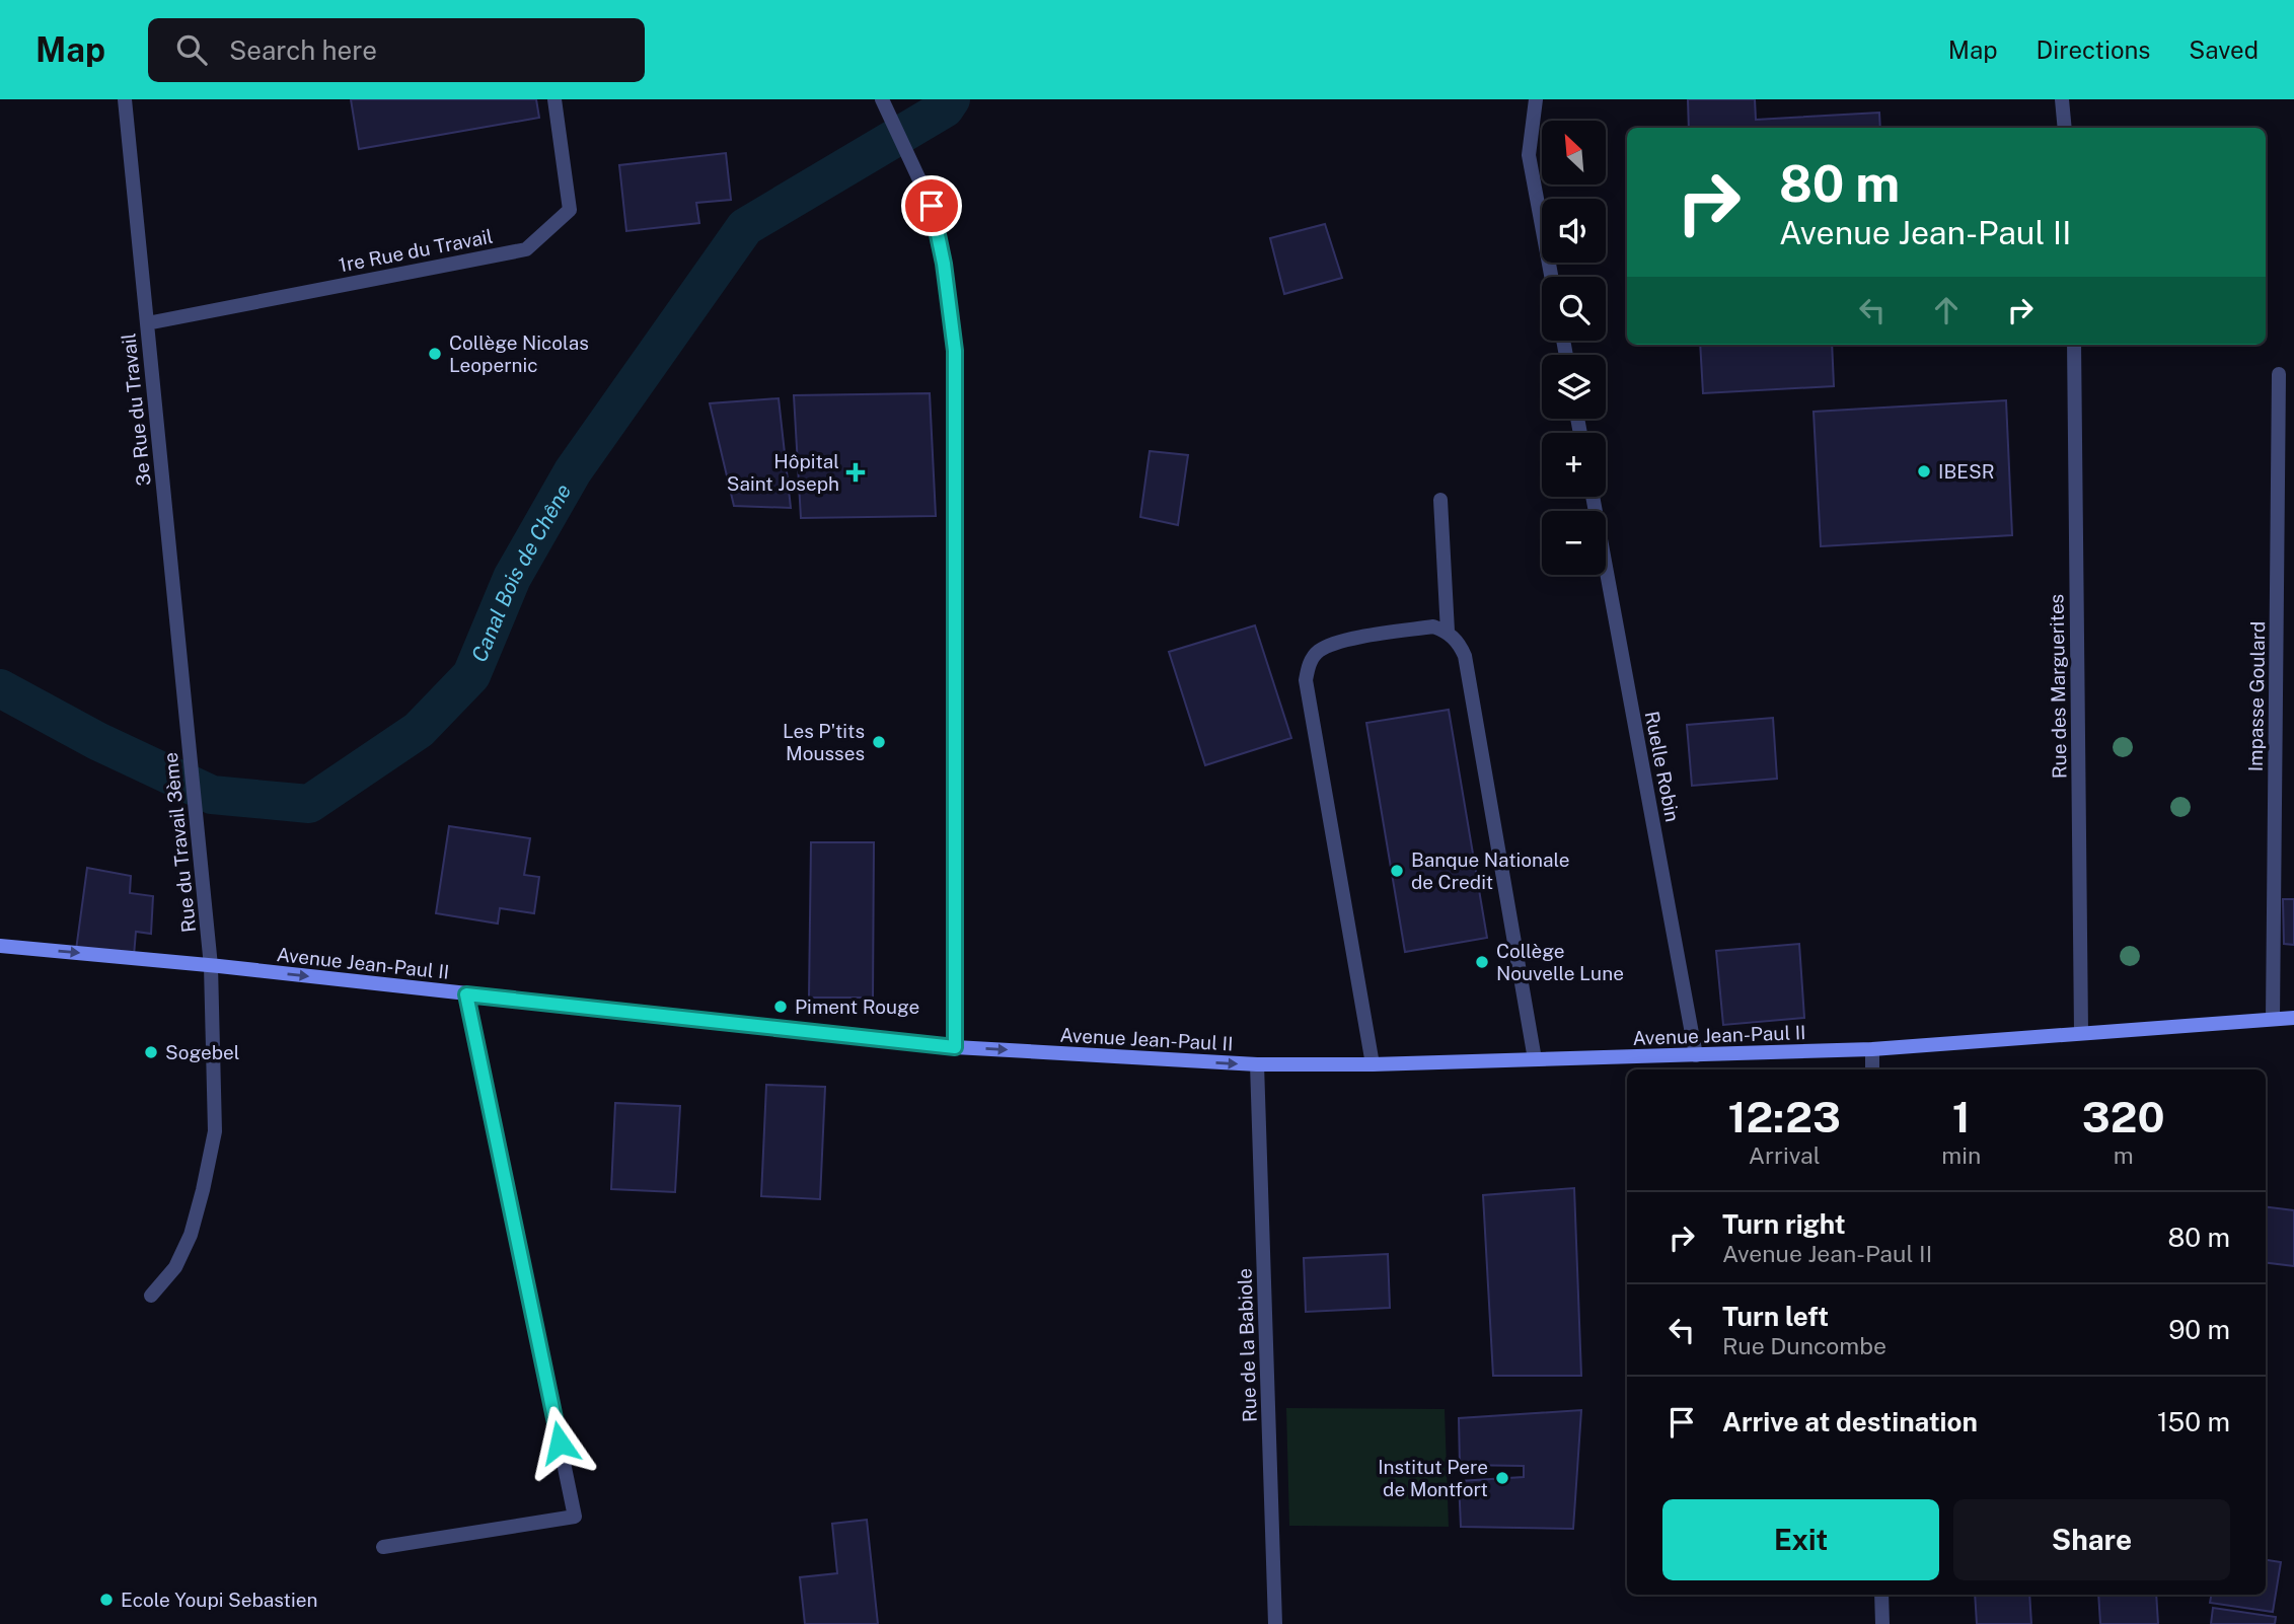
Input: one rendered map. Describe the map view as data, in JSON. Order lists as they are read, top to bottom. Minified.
{"streets":{"street":["1re Rue du Travail","3e Rue du Travail","Rue des Marguerites","Impasse Goulard","Ruelle Robin","Rue du Travail 3ème","Avenue Jean-Paul II","Rue de la Babiole"]},"crossings":[["1re Rue du Travail","3e Rue du Travail"],["3e Rue du Travail","Rue du Travail 3ème"],["Rue des Marguerites","Avenue Jean-Paul II"],["Impasse Goulard","Avenue Jean-Paul II"],["Ruelle Robin","Avenue Jean-Paul II"],["Rue du Travail 3ème","Avenue Jean-Paul II"],["Avenue Jean-Paul II","Rue de la Babiole"]],"water":["Canal Bois de Chêne"],"places":{"other":["Collège Nicolas Leopernic","IBESR","Les P'tits Mousses","Banque Nationale de Credit","Collège Nouvelle Lune","Piment Rouge","Sogebel","Institut Pere de Montfort","Ecole Youpi Sebastien"],"health":["Hôpital Saint Joseph"]},"north":"top left","page":{"header":"Map","search":"Search here","nav":["Map","Directions","Saved"],"map_buttons":["+","−"],"turn":["80 m","Avenue Jean-Paul II"],"eta":["12:23","Arrival","1","min","320","m"],"list":[{"name":"Turn right","note":"Avenue Jean-Paul II","value":"80 m"},{"name":"Turn left","note":"Rue Duncombe","value":"90 m"},{"name":"Arrive at destination","value":"150 m"}],"buttons":["Exit","Share"]}}
